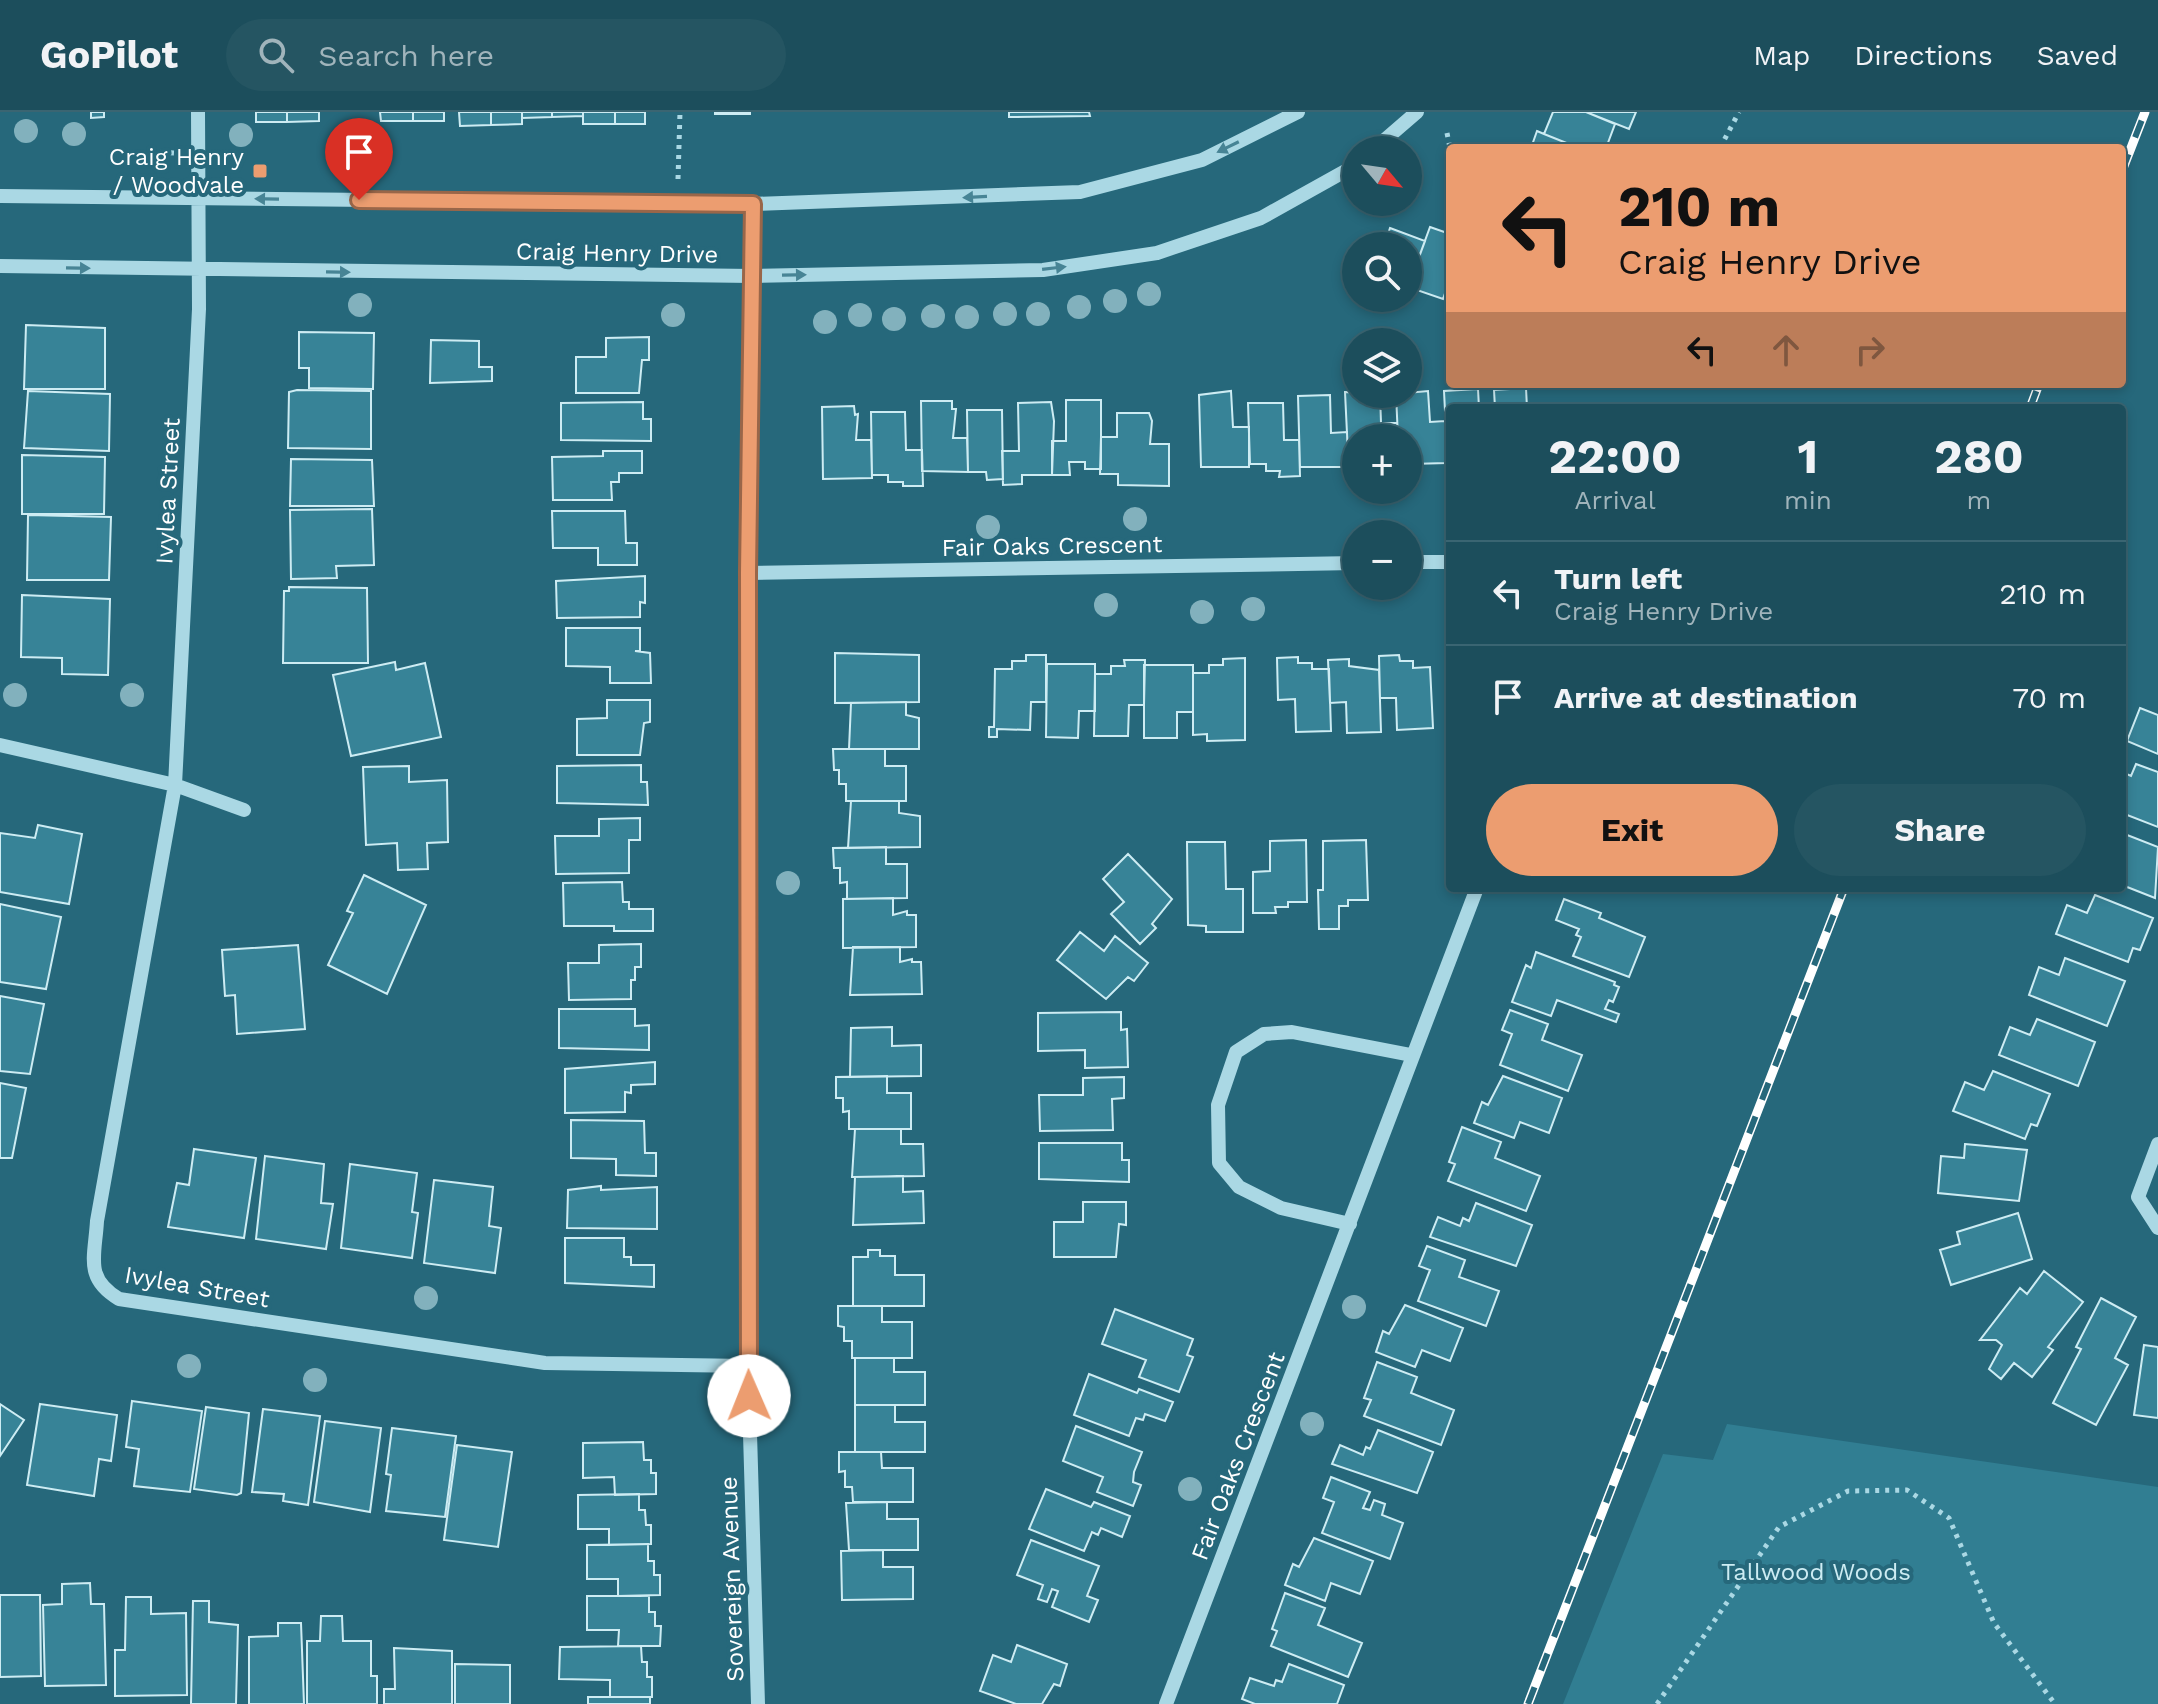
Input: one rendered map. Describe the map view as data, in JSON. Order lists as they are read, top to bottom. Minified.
{"streets":{"street":["Craig Henry Drive","Ivylea Street","Fair Oaks Crescent","Sovereign Avenue"]},"crossings":[["Craig Henry Drive","Ivylea Street"],["Craig Henry Drive","Sovereign Avenue"],["Ivylea Street","Sovereign Avenue"],["Fair Oaks Crescent","Sovereign Avenue"]],"parks":["Tallwood Woods"],"places":{"transit":["Craig Henry / Woodvale"]},"north":"bottom right","page":{"header":"GoPilot","search":"Search here","nav":["Map","Directions","Saved"],"map_buttons":["+","−"],"turn":["210 m","Craig Henry Drive"],"eta":["22:00","Arrival","1","min","280","m"],"list":[{"name":"Turn left","note":"Craig Henry Drive","value":"210 m"},{"name":"Arrive at destination","value":"70 m"}],"buttons":["Exit","Share"]}}
